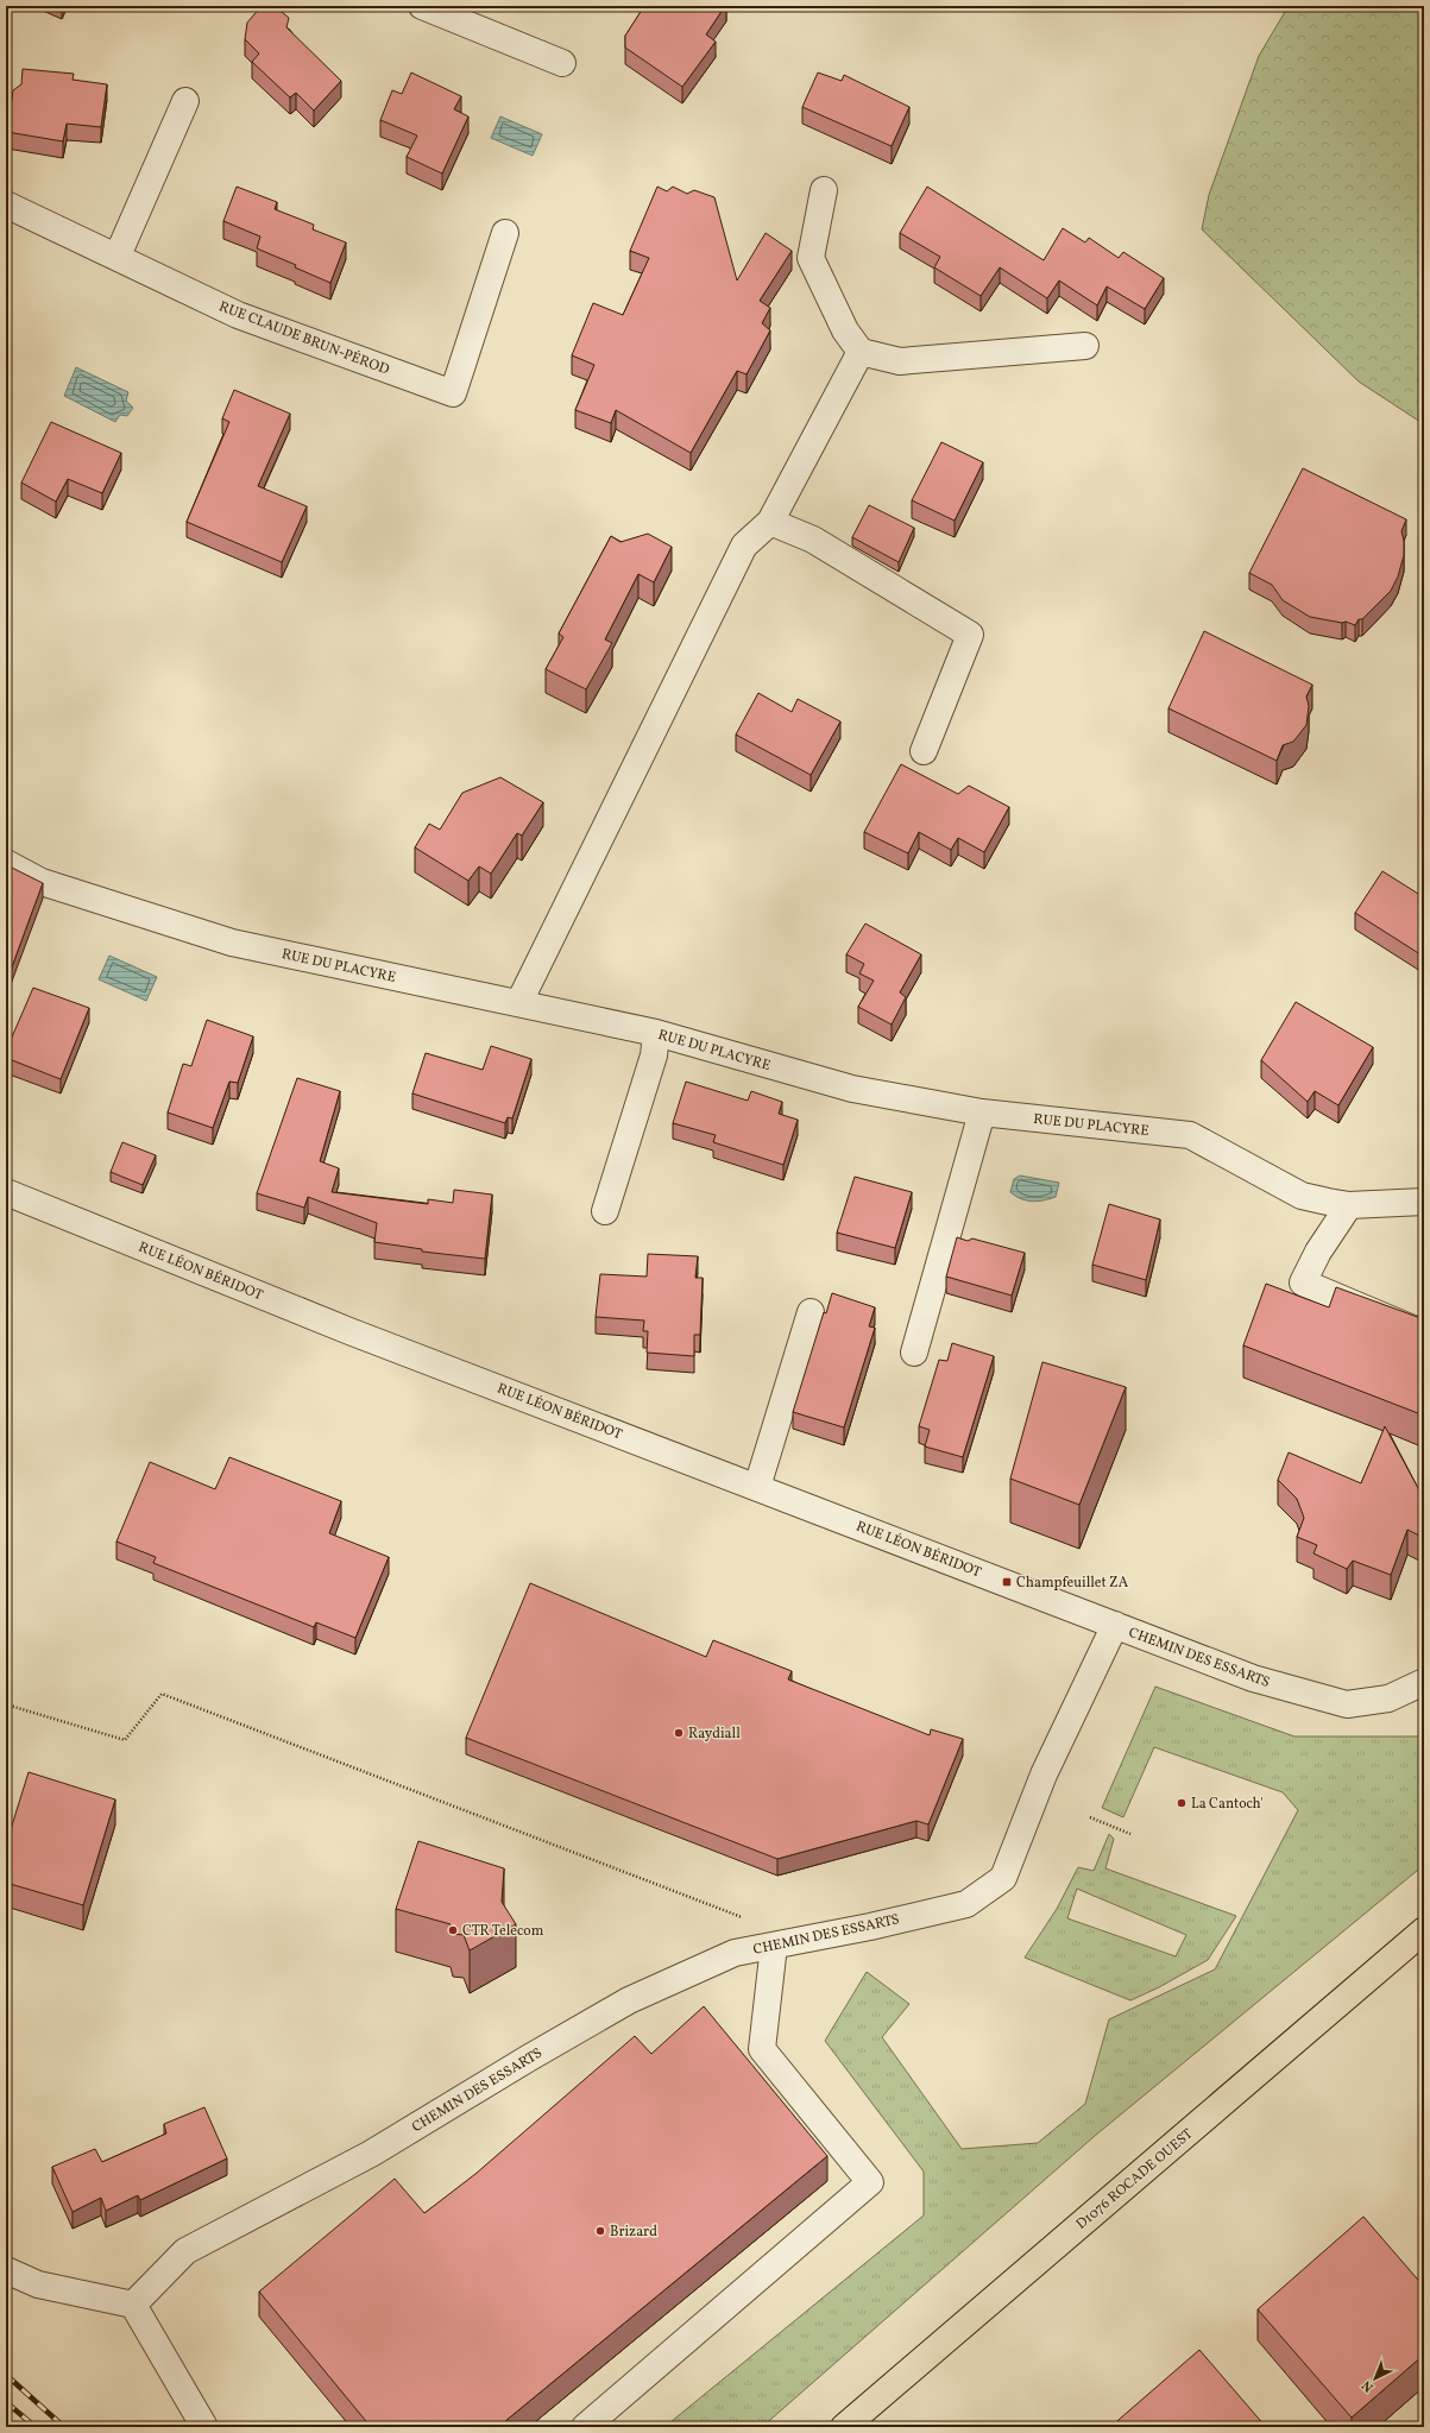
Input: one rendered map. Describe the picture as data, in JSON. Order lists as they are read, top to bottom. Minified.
{"streets":{"main road":["D1076 ROCADE OUEST"],"street":["RUE CLAUDE BRUN-PÉROD","RUE DU PLACYRE","RUE LÉON BÉRIDOT","CHEMIN DES ESSARTS"]},"crossings":[["RUE LÉON BÉRIDOT","CHEMIN DES ESSARTS"]],"places":{"transit":["Champfeuillet ZA"],"other":["Raydiall","La Cantoch'","CTR Telecom","Brizard"]},"north":"bottom left"}
